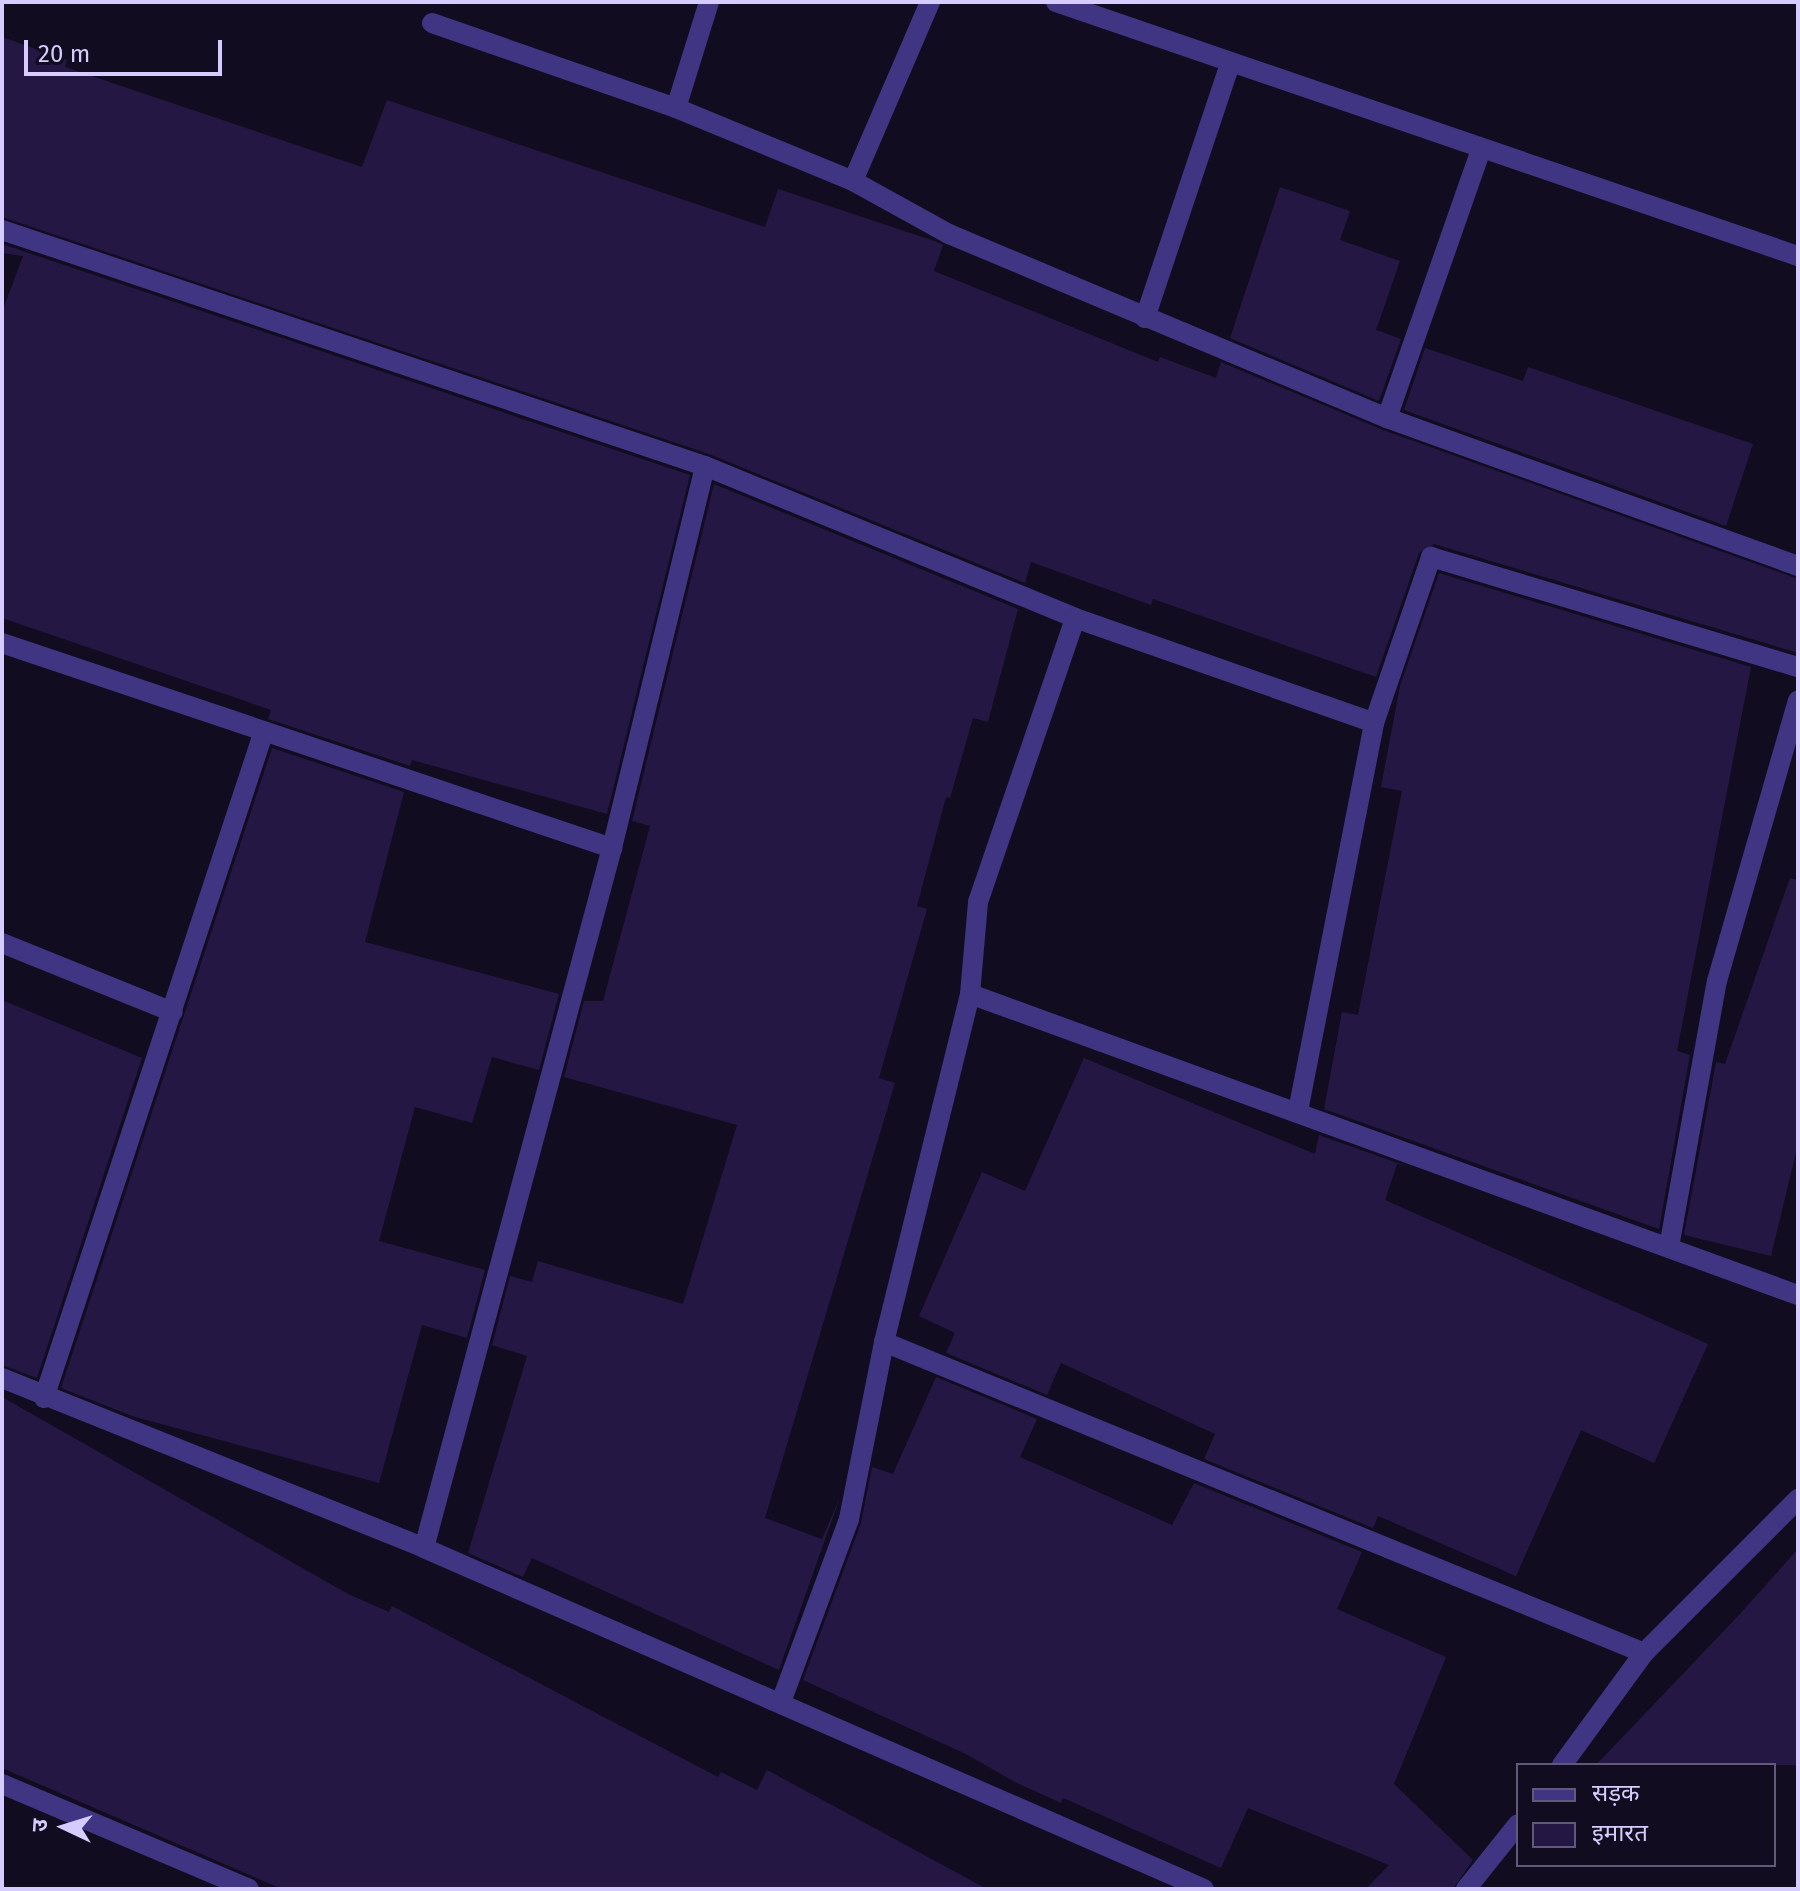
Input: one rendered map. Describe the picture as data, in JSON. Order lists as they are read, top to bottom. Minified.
{"legend":["सड़क","इमारत"],"scale_bar":"20 m","north":"left"}
